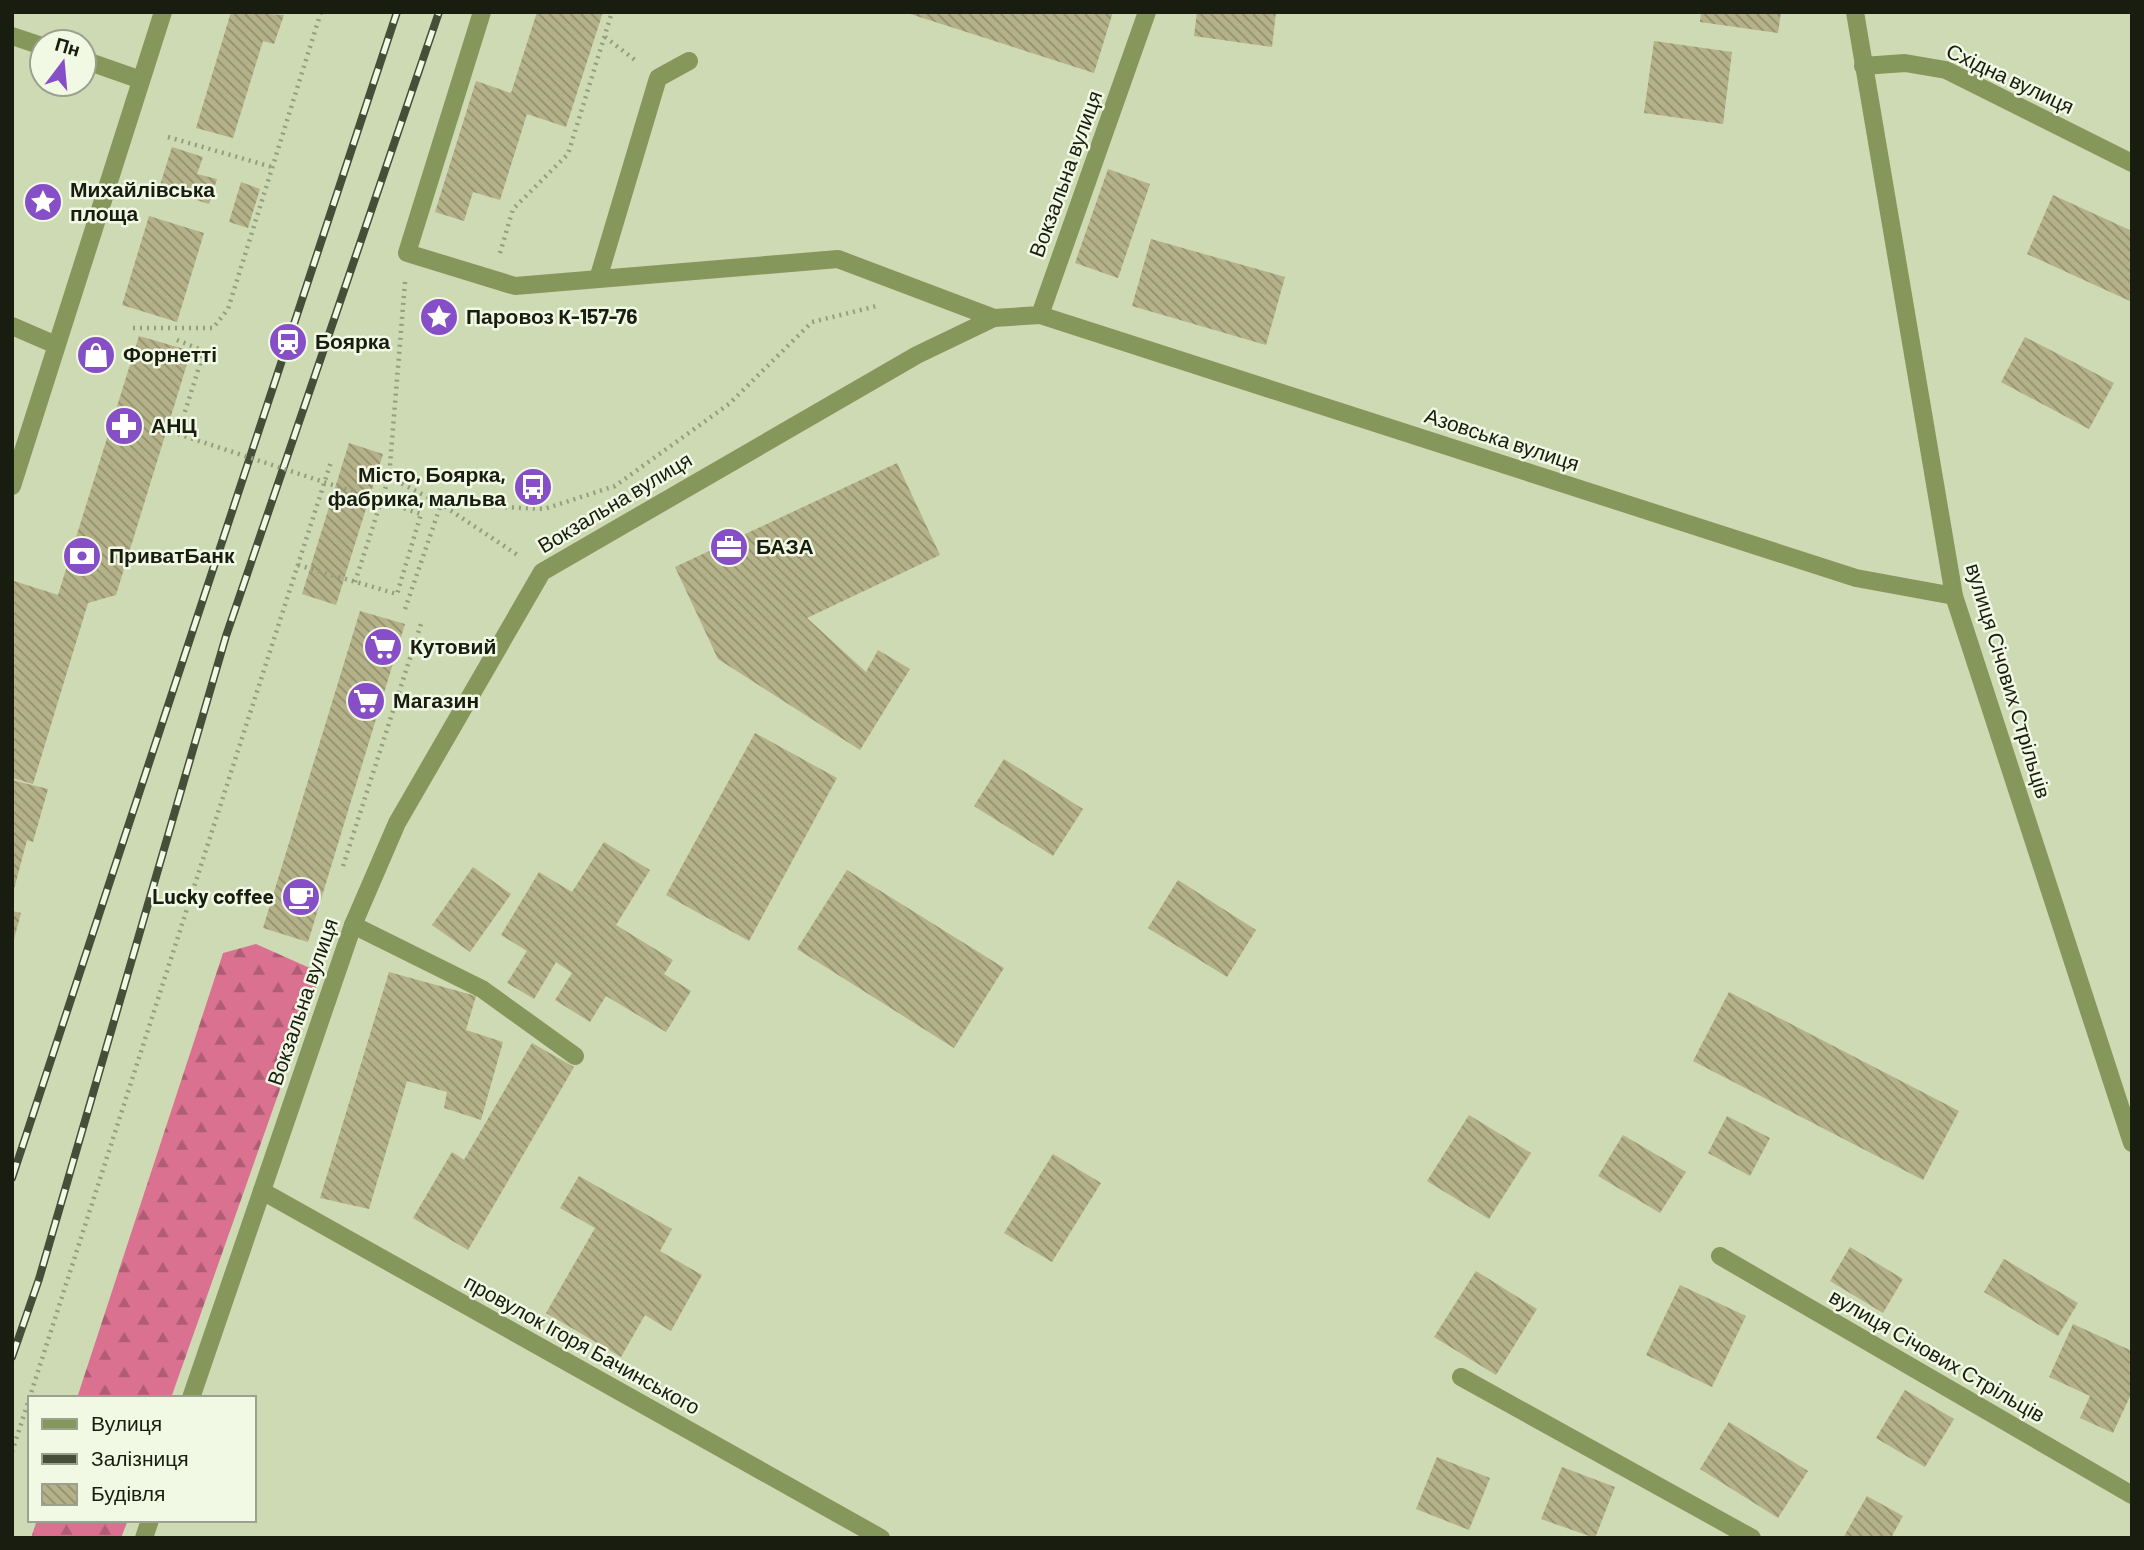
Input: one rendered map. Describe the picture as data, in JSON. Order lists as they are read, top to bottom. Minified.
{"streets":{"street":["Східна вулиця","Вокзальна вулиця","Азовська вулиця","вулиця Січових Стрільців","провулок Ігоря Бачинського"]},"crossings":[["Східна вулиця","вулиця Січових Стрільців"],["Вокзальна вулиця","Азовська вулиця"],["Вокзальна вулиця","провулок Ігоря Бачинського"],["Азовська вулиця","вулиця Січових Стрільців"]],"places":{"place":["Михайлівська площа","Паровоз К-157-76"],"station":["Боярка"],"shop":["Форнетті"],"pharmacy":["АНЦ"],"bus stop":["Місто, Боярка, фабрика, мальва"],"office":["БАЗА"],"bank":["ПриватБанк"],"supermarket":["Кутовий","Магазин"],"cafe":["Lucky coffee"]},"legend":["Вулиця","Залізниця","Будівля"],"north":"top"}
